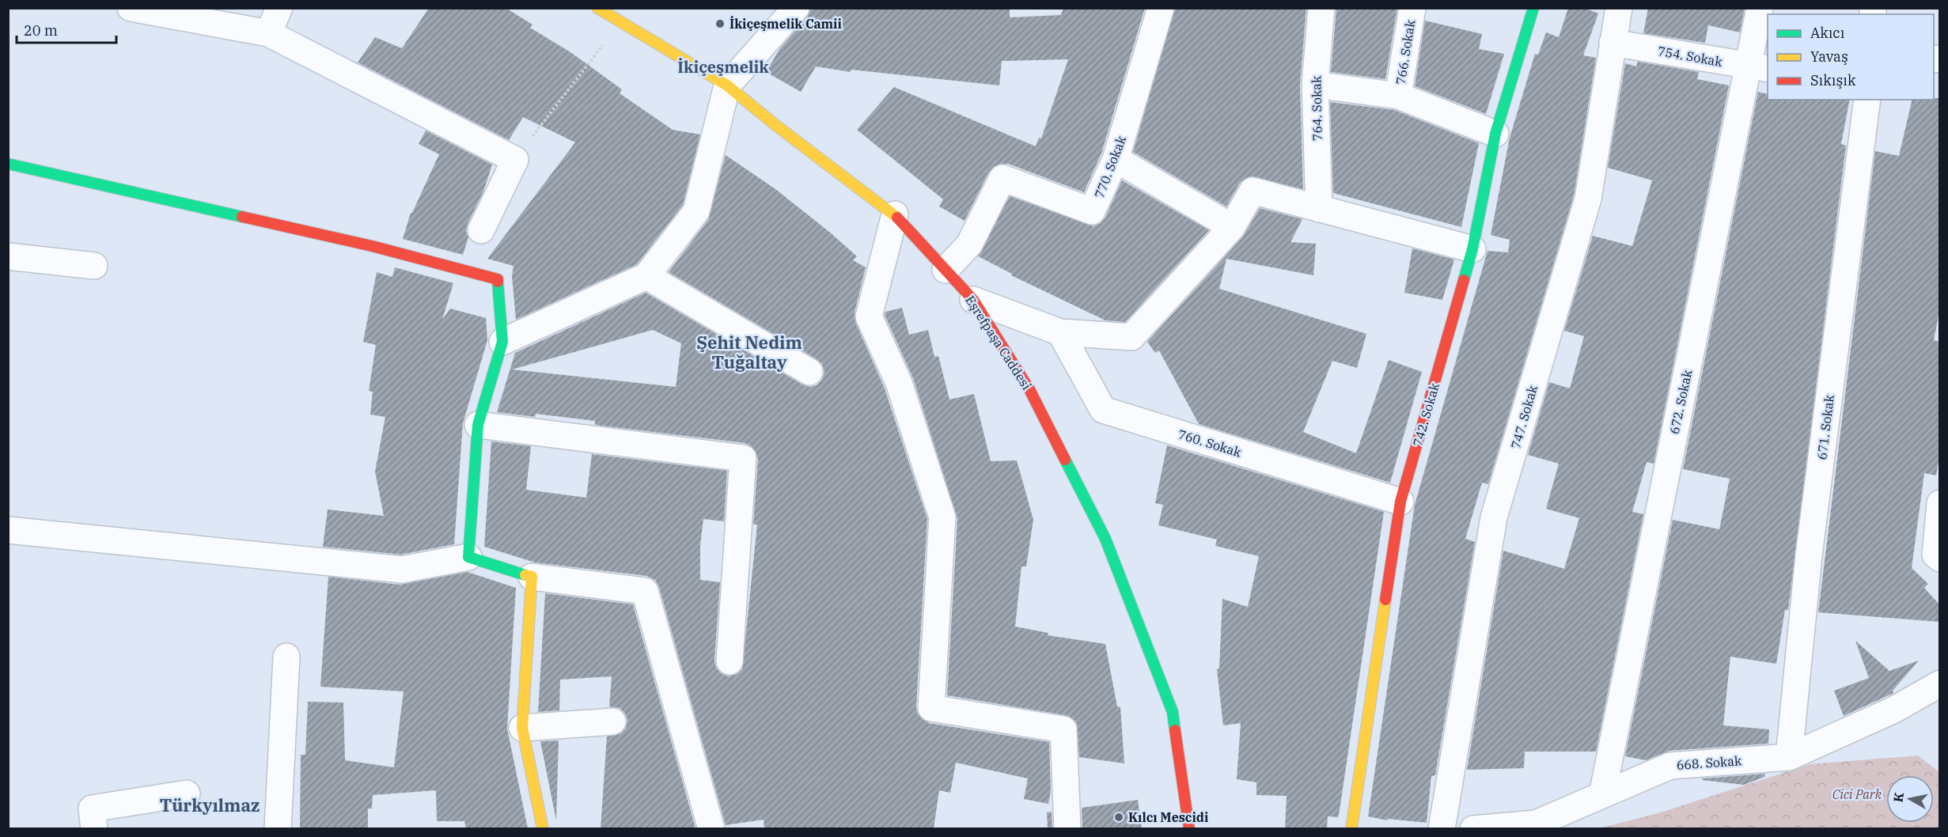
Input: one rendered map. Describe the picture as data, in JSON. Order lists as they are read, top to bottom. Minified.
{"streets":{"street":["766. Sokak","754. Sokak","764. Sokak","770. Sokak","Eşrefpaşa Caddesi","672. Sokak","742. Sokak","747. Sokak","671. Sokak","760. Sokak","668. Sokak"]},"crossings":[["754. Sokak","672. Sokak"],["754. Sokak","747. Sokak"],["770. Sokak","Eşrefpaşa Caddesi"],["672. Sokak","668. Sokak"],["742. Sokak","760. Sokak"],["671. Sokak","668. Sokak"]],"districts":["İkiçeşmelik","Şehit Nedim Tuğaltay","Türkyılmaz"],"parks":["Cici Park"],"places":["İkiçeşmelik Camii","Kılcı Mescidi"],"legend":["Akıcı","Yavaş","Sıkışık"],"scale_bar":"20 m","north":"left"}
